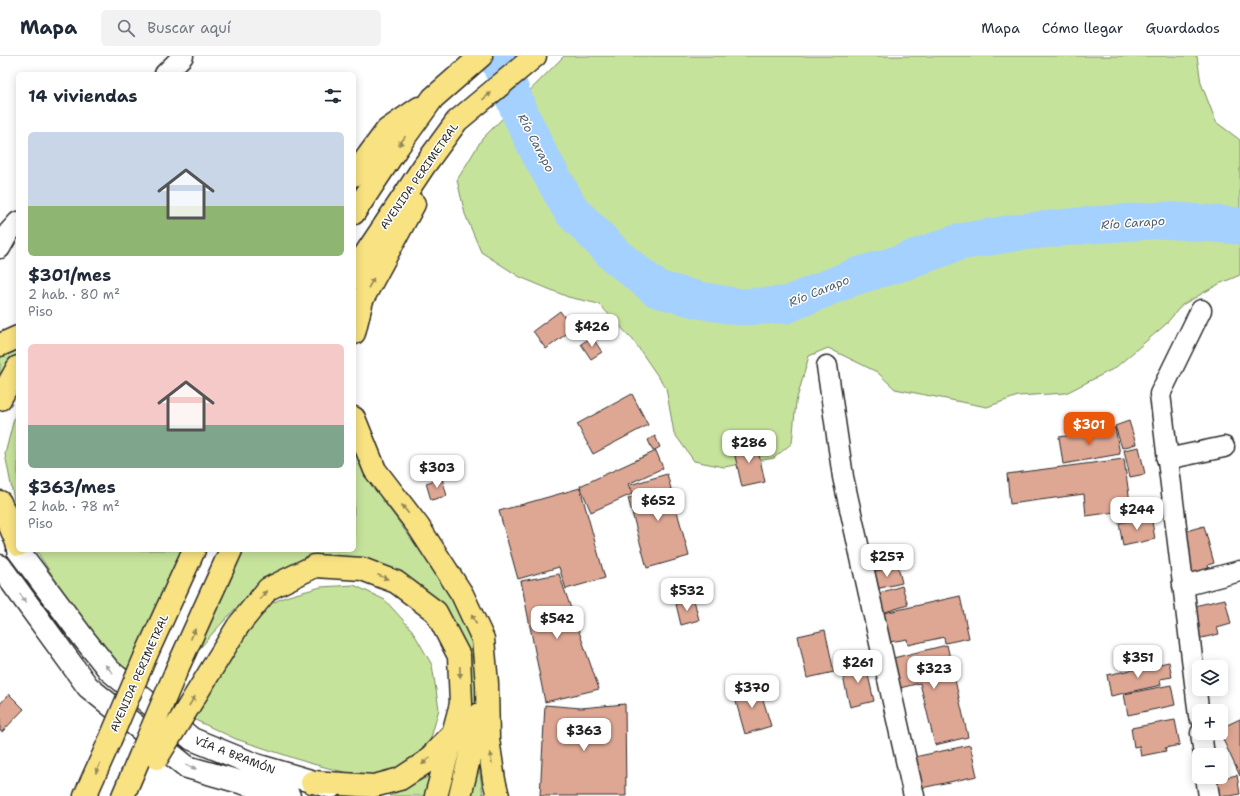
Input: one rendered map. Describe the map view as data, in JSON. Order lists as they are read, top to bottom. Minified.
{"streets":{"main road":["AVENIDA PERIMETRAL","VÍA A BRAMÓN"]},"water":["Río Carapo"],"page":{"header":"Mapa","search":"Buscar aquí","nav":["Mapa","Cómo llegar","Guardados"],"heading":"14 viviendas","list":[{"name":"$301/mes","note":"2 hab. · 80 m² · Piso"},{"name":"$363/mes","note":"2 hab. · 78 m² · Piso"}],"price":["$426","$301","$286","$303","$652","$244","$257","$532","$542","$351","$261","$323","$370","$363"],"map_buttons":["+","−"]}}
